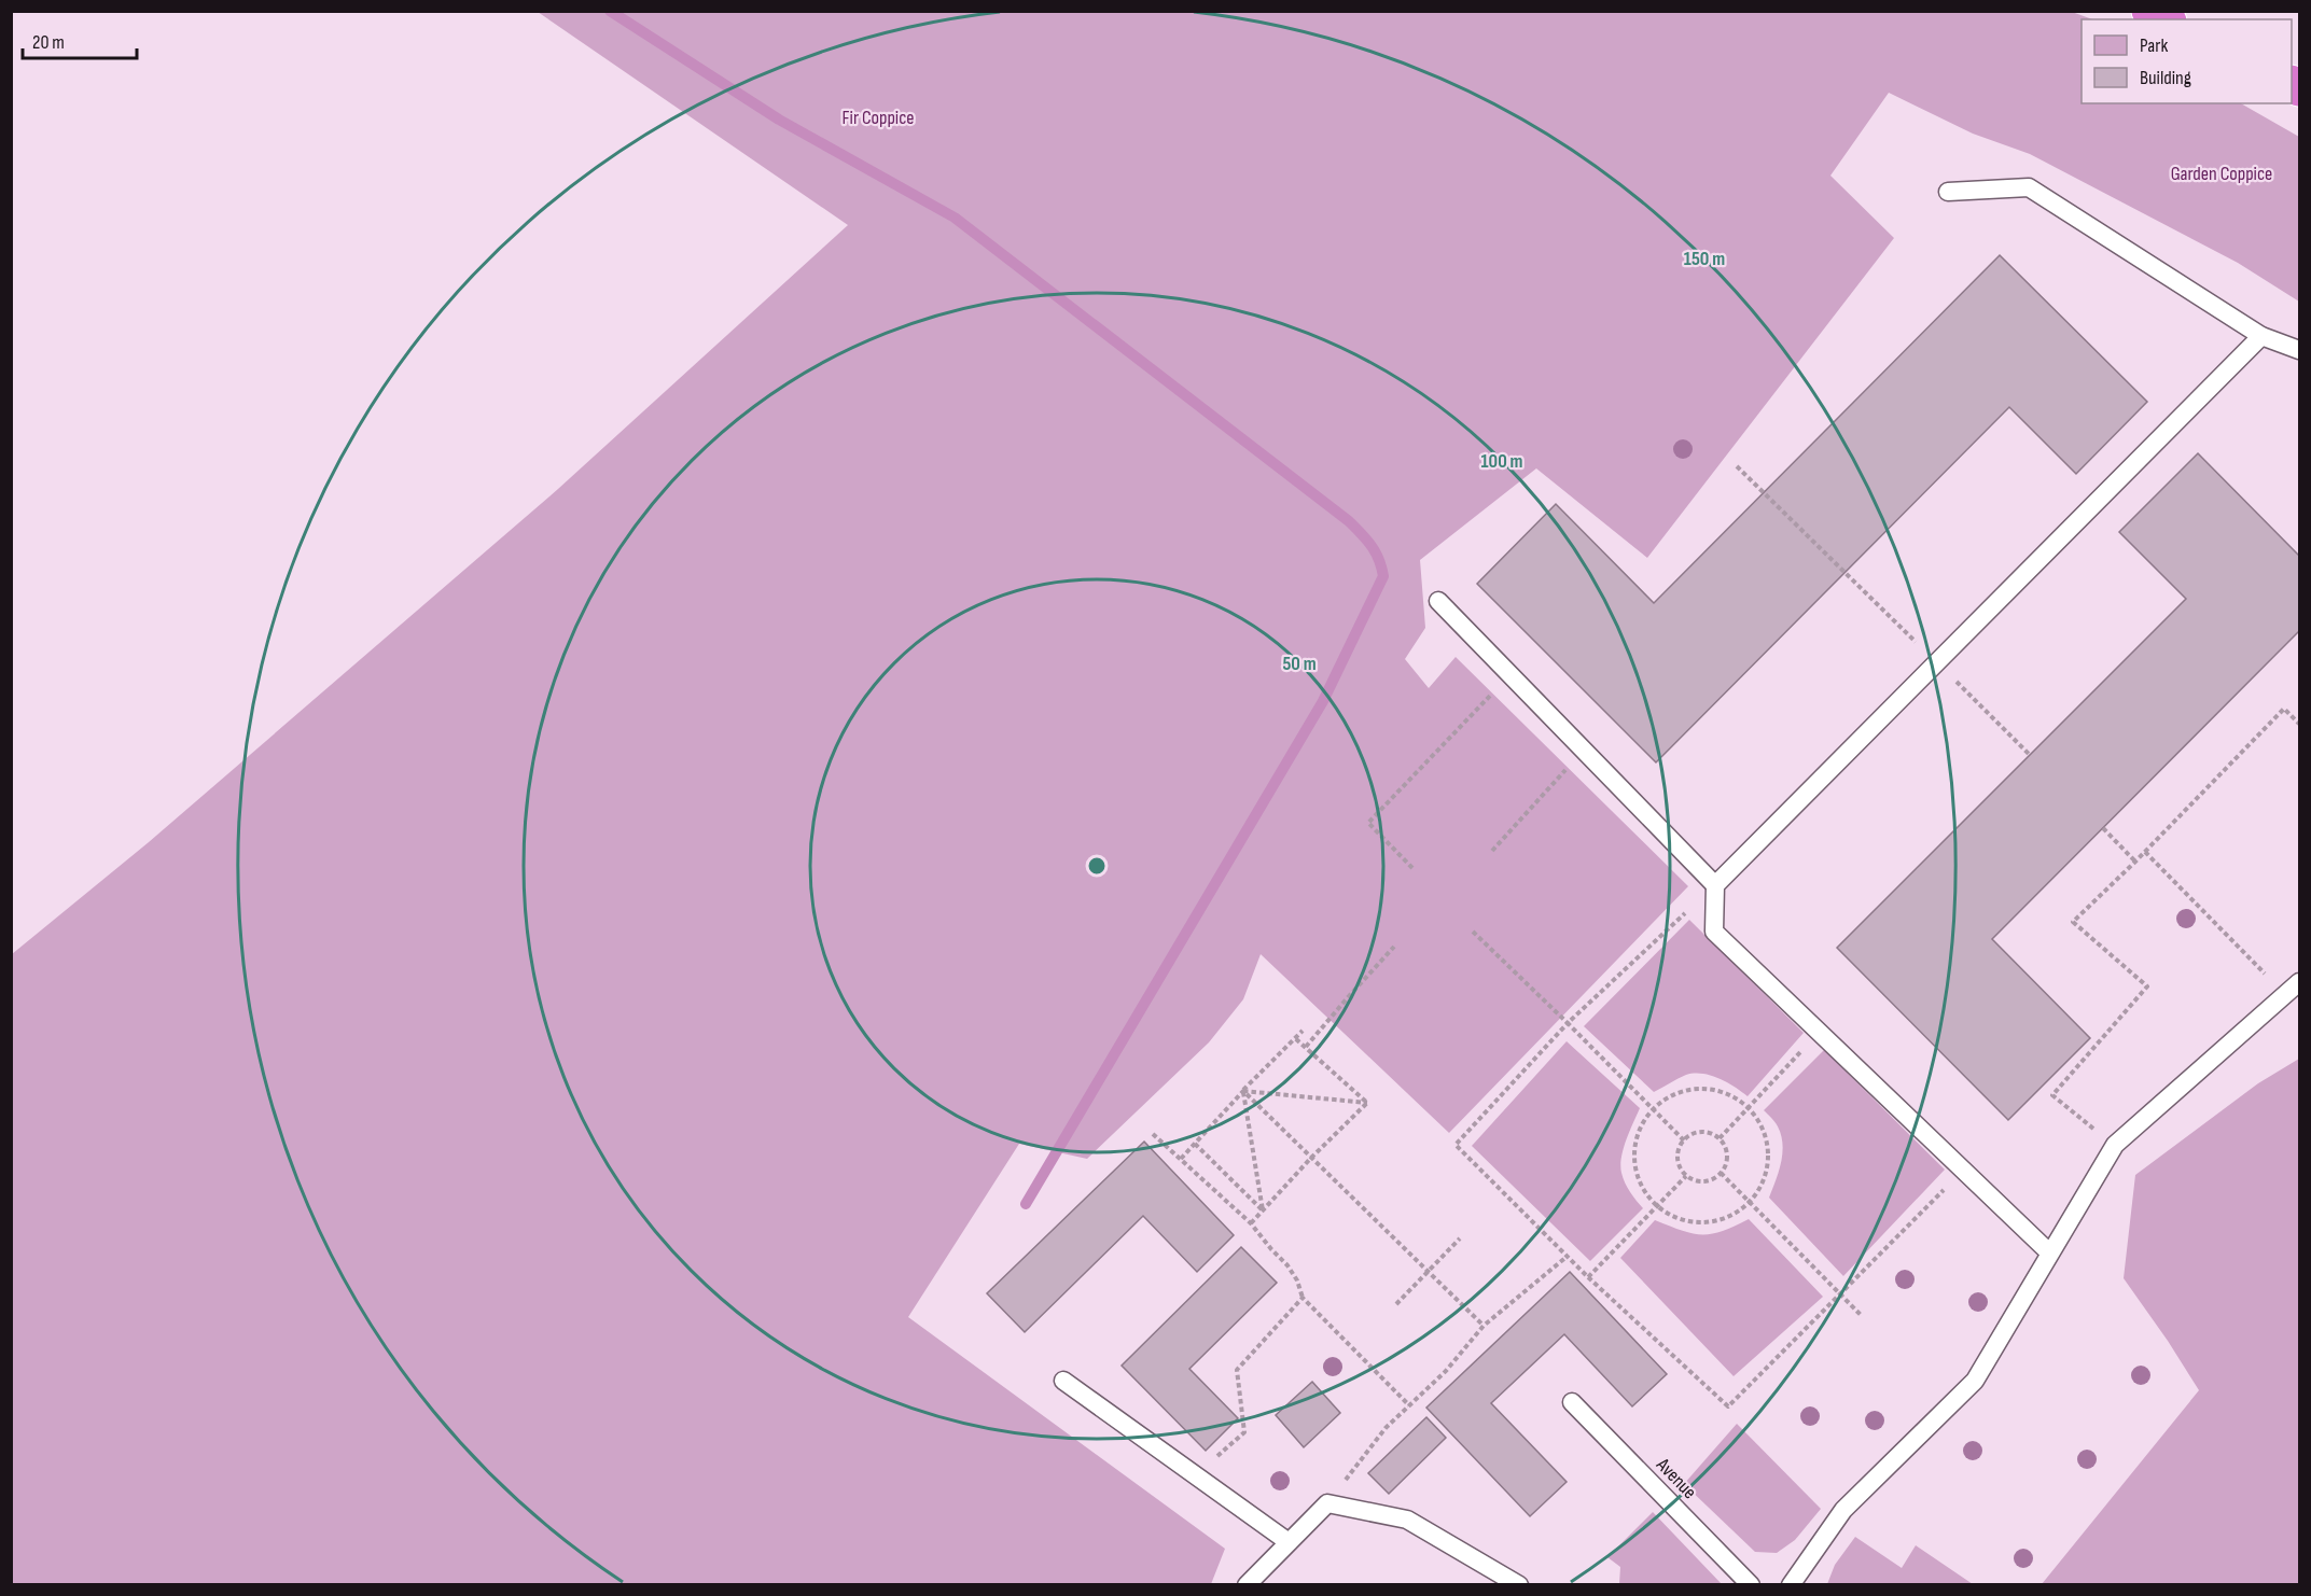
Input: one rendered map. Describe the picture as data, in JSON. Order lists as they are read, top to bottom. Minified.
{"streets":{"lane":["Avenue"]},"parks":["Fir Coppice","Garden Coppice"],"legend":["Park","Building"],"scale_bar":"20 m","rings":["150 m","100 m","50 m"]}
